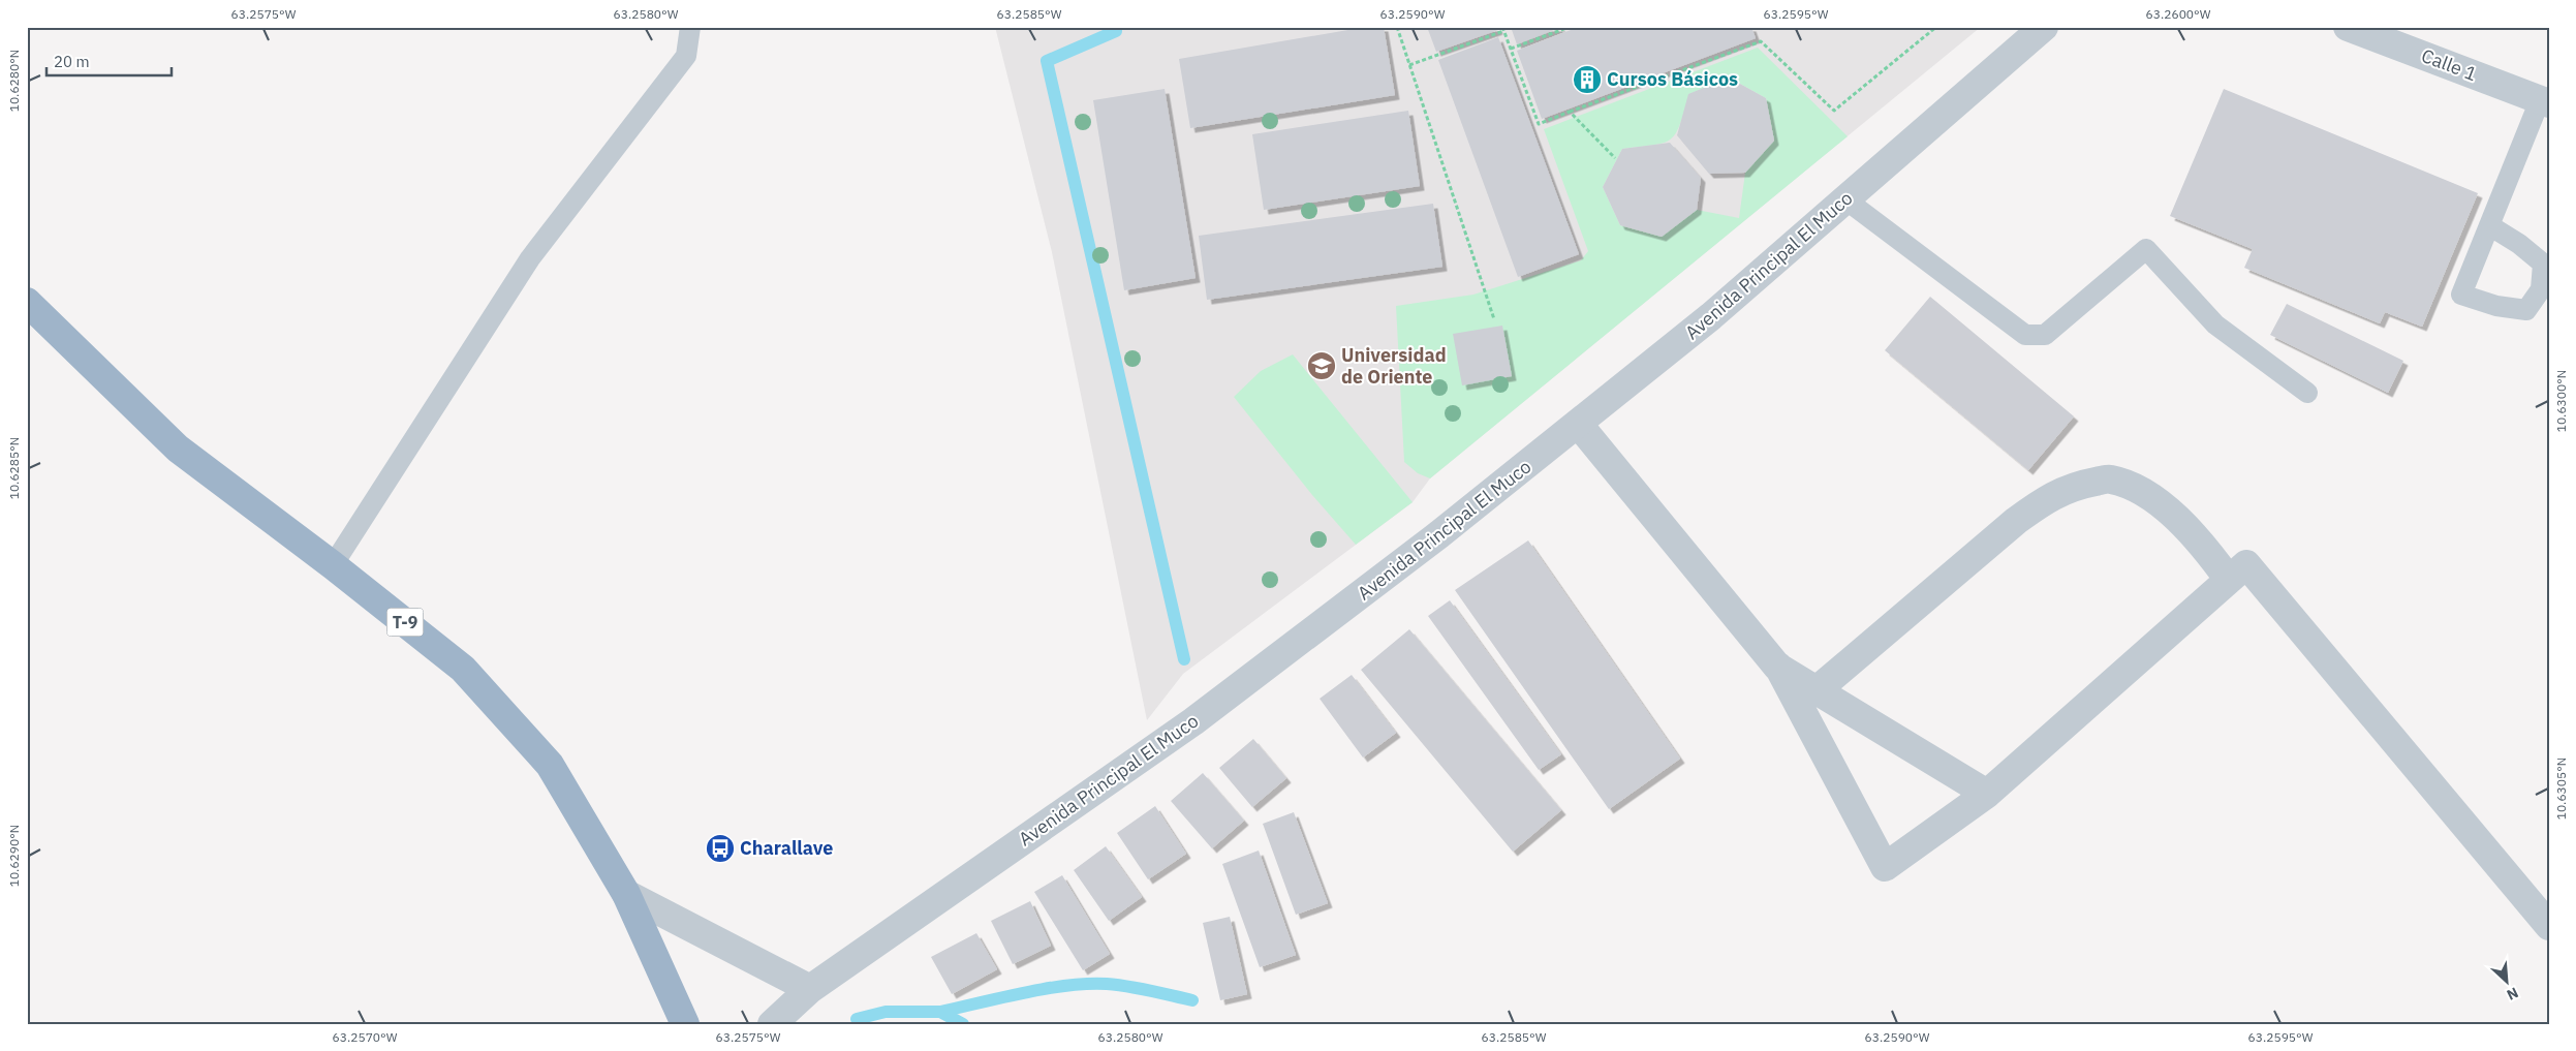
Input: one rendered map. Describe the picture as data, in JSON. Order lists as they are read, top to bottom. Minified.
{"streets":{"highway":["T-9"],"street":["Calle 1","Avenida Principal El Muco"]},"places":{"building":["Cursos Básicos"],"school or university":["Universidad de Oriente"],"bus stop":["Charallave"]},"scale_bar":"20 m","north":"bottom right","coordinates":["63.2575°W","63.2580°W","63.2585°W","63.2590°W","63.2595°W","63.2600°W","10.6280°N","10.6300°N","10.6285°N","10.6305°N","10.6290°N","63.2570°W"]}
